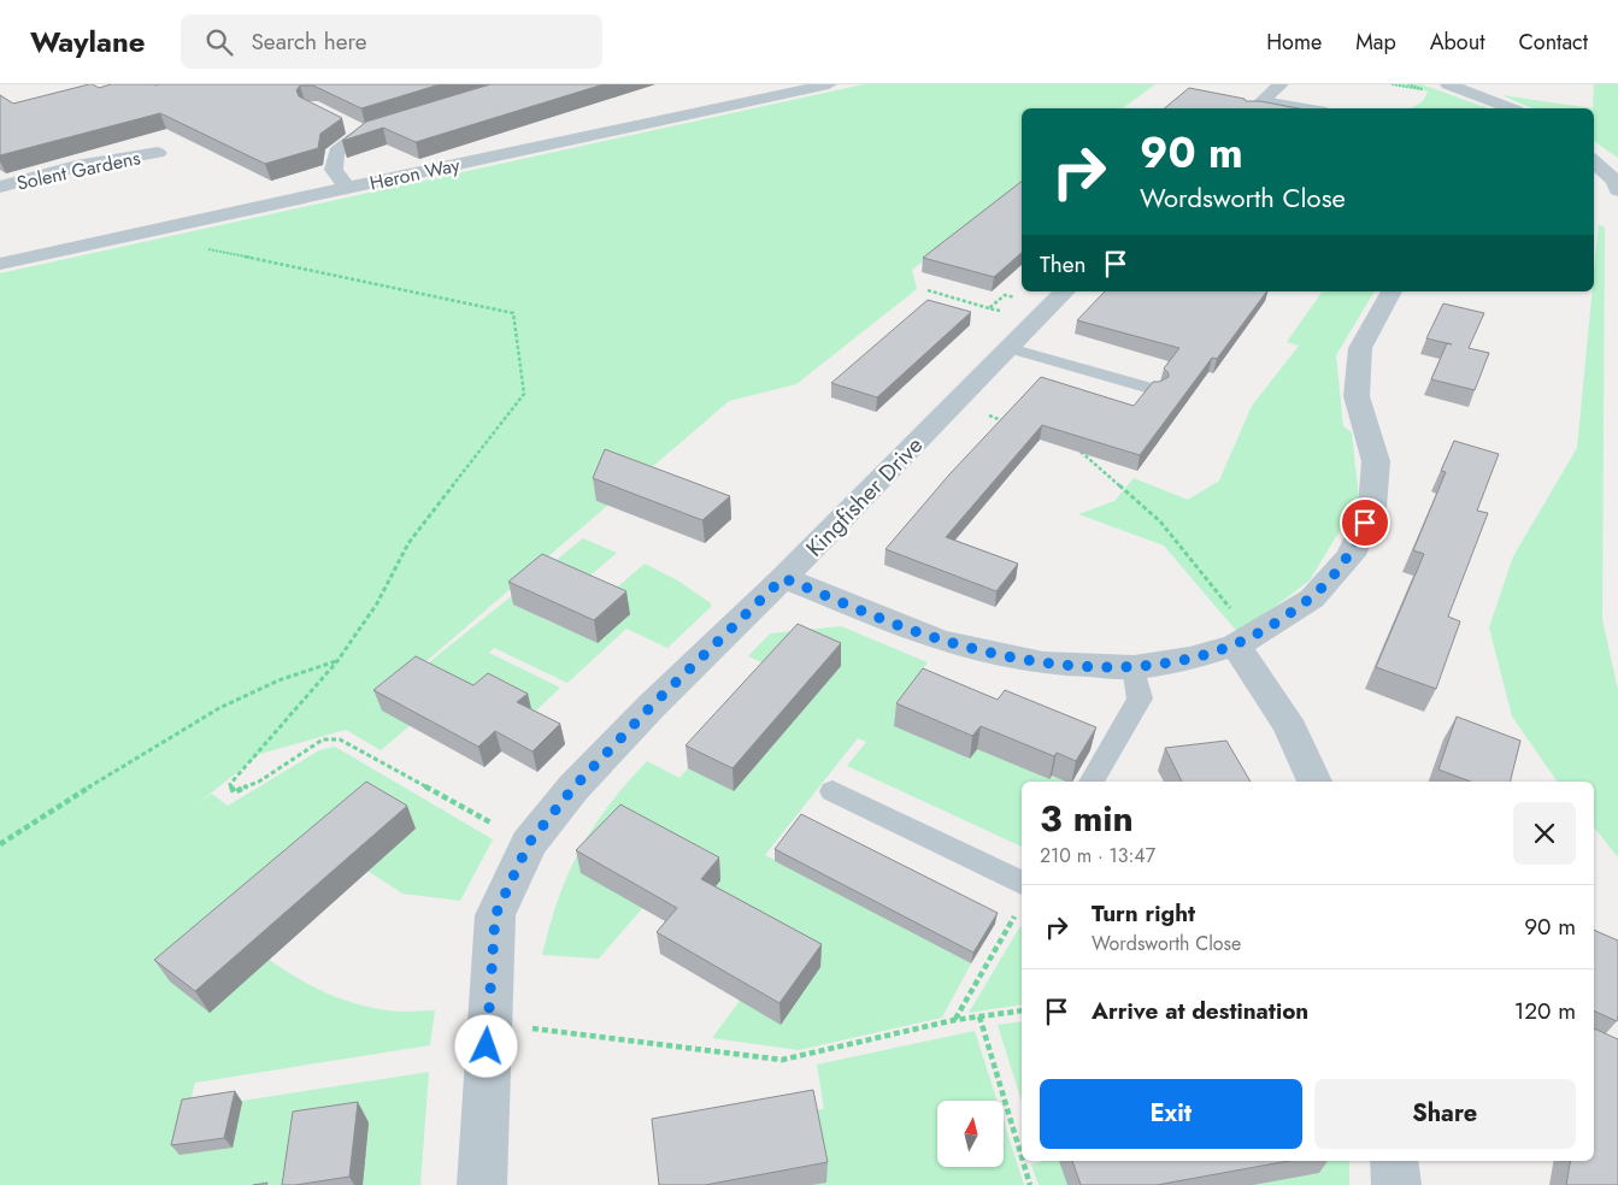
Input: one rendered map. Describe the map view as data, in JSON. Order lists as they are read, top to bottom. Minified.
{"streets":{"street":["Solent Gardens","Heron Way","Kingfisher Drive"]},"north":"top","page":{"header":"Waylane","search":"Search here","nav":["Home","Map","About","Contact"],"turn":["90 m","Wordsworth Close"],"then":"Then","heading":["3 min","210 m · 13:47"],"list":[{"name":"Turn right","note":"Wordsworth Close","value":"90 m"},{"name":"Arrive at destination","value":"120 m"}],"buttons":["Exit","Share"]}}
